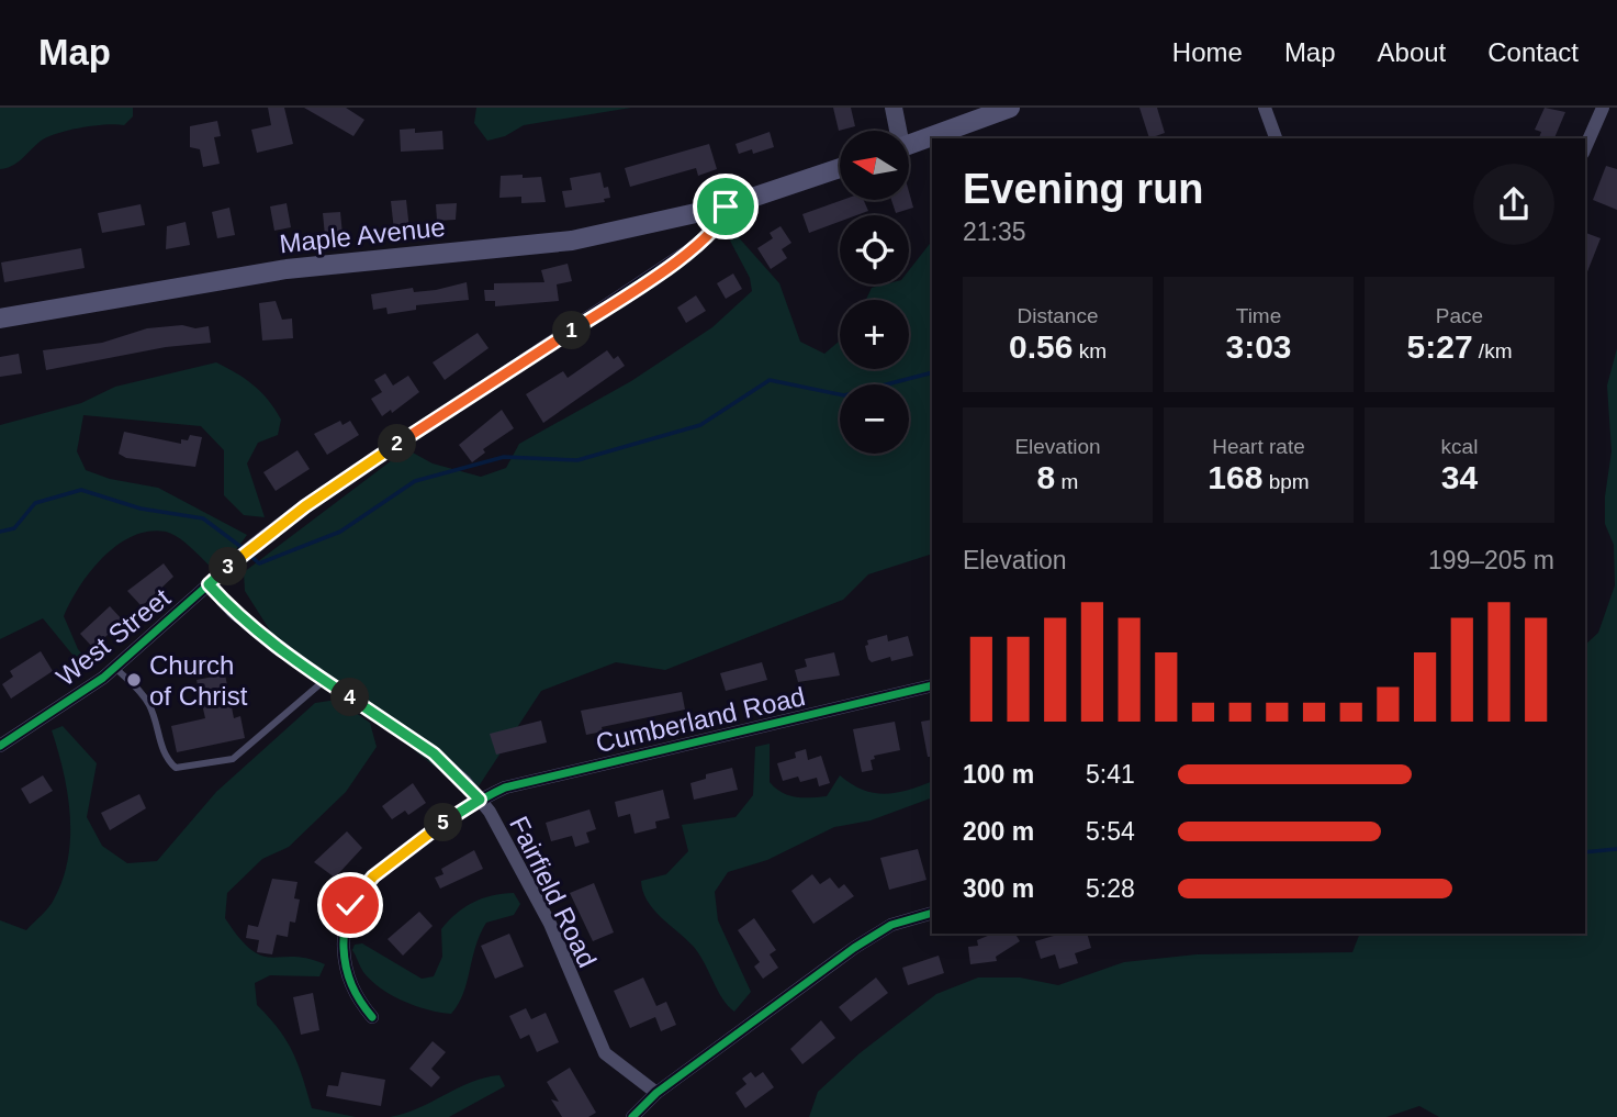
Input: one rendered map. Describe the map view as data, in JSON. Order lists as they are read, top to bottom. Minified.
{"streets":{"main road":["Maple Avenue"],"street":["West Street","Cumberland Road","Fairfield Road"]},"crossings":[["Maple Avenue","West Street"],["West Street","Fairfield Road"],["Cumberland Road","Fairfield Road"]],"places":["Church of Christ"],"north":"left","page":{"header":"Map","nav":["Home","Map","About","Contact"],"map_buttons":["+","−"],"heading":["Evening run","21:35"],"stats":[["Distance","0.56 km"],["Time","3:03"],["Pace","5:27 /km"],["Elevation","8 m"],["Heart rate","168 bpm"],["kcal","34"]],"pins":["1","2","3","4","5"],"chart":["Elevation","199–205 m"],"list":[{"name":"100 m","note":"5:41"},{"name":"200 m","note":"5:54"},{"name":"300 m","note":"5:28"}]}}
